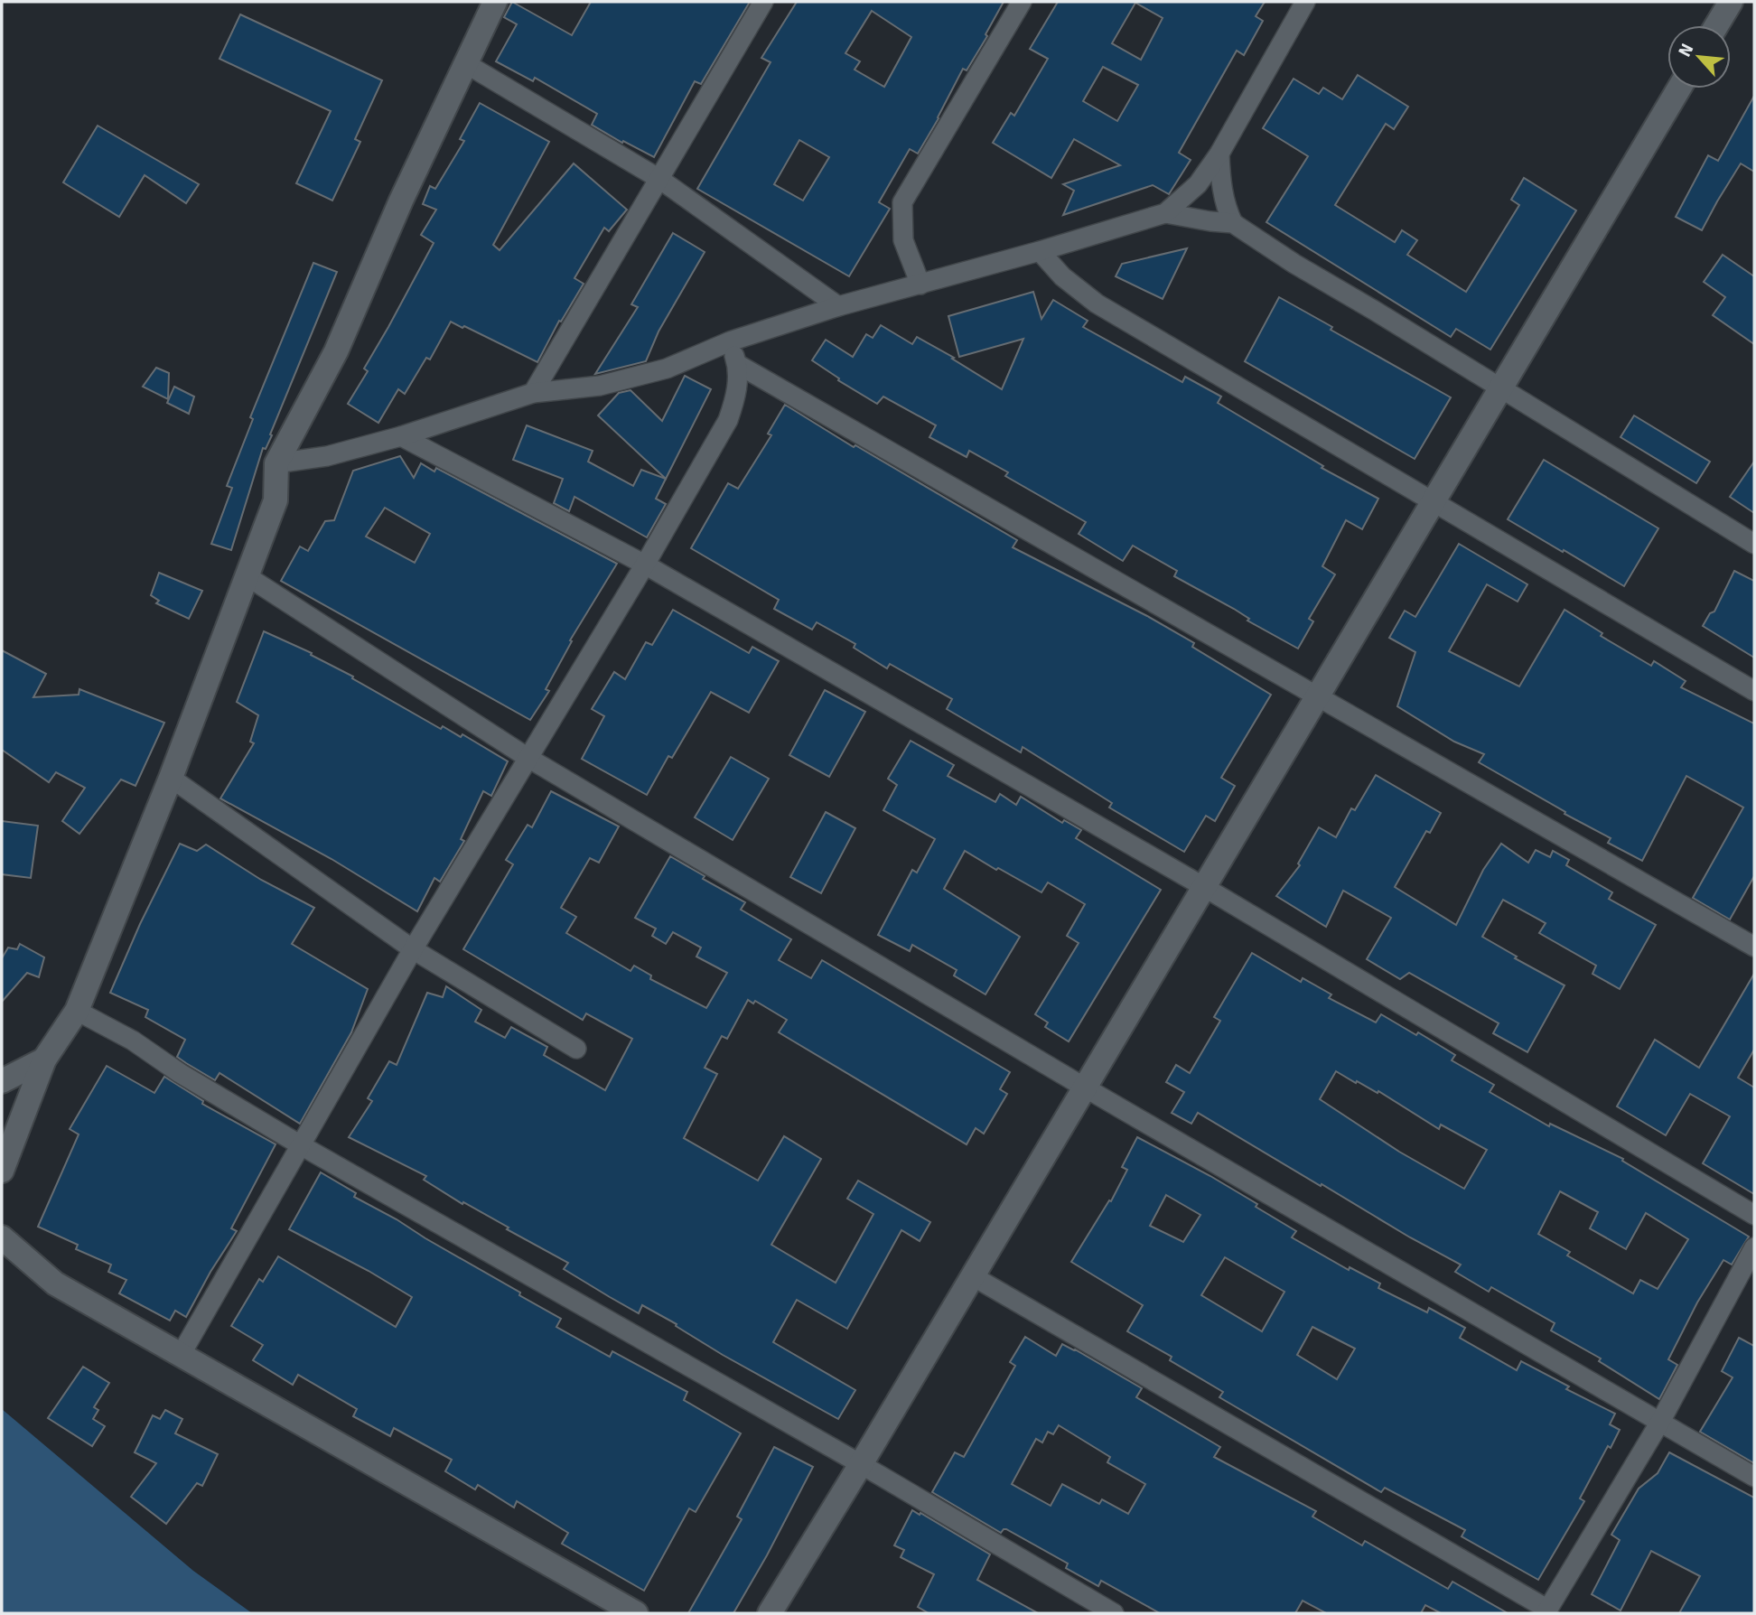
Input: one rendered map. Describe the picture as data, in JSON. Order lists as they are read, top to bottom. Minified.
{"north":"top left"}
